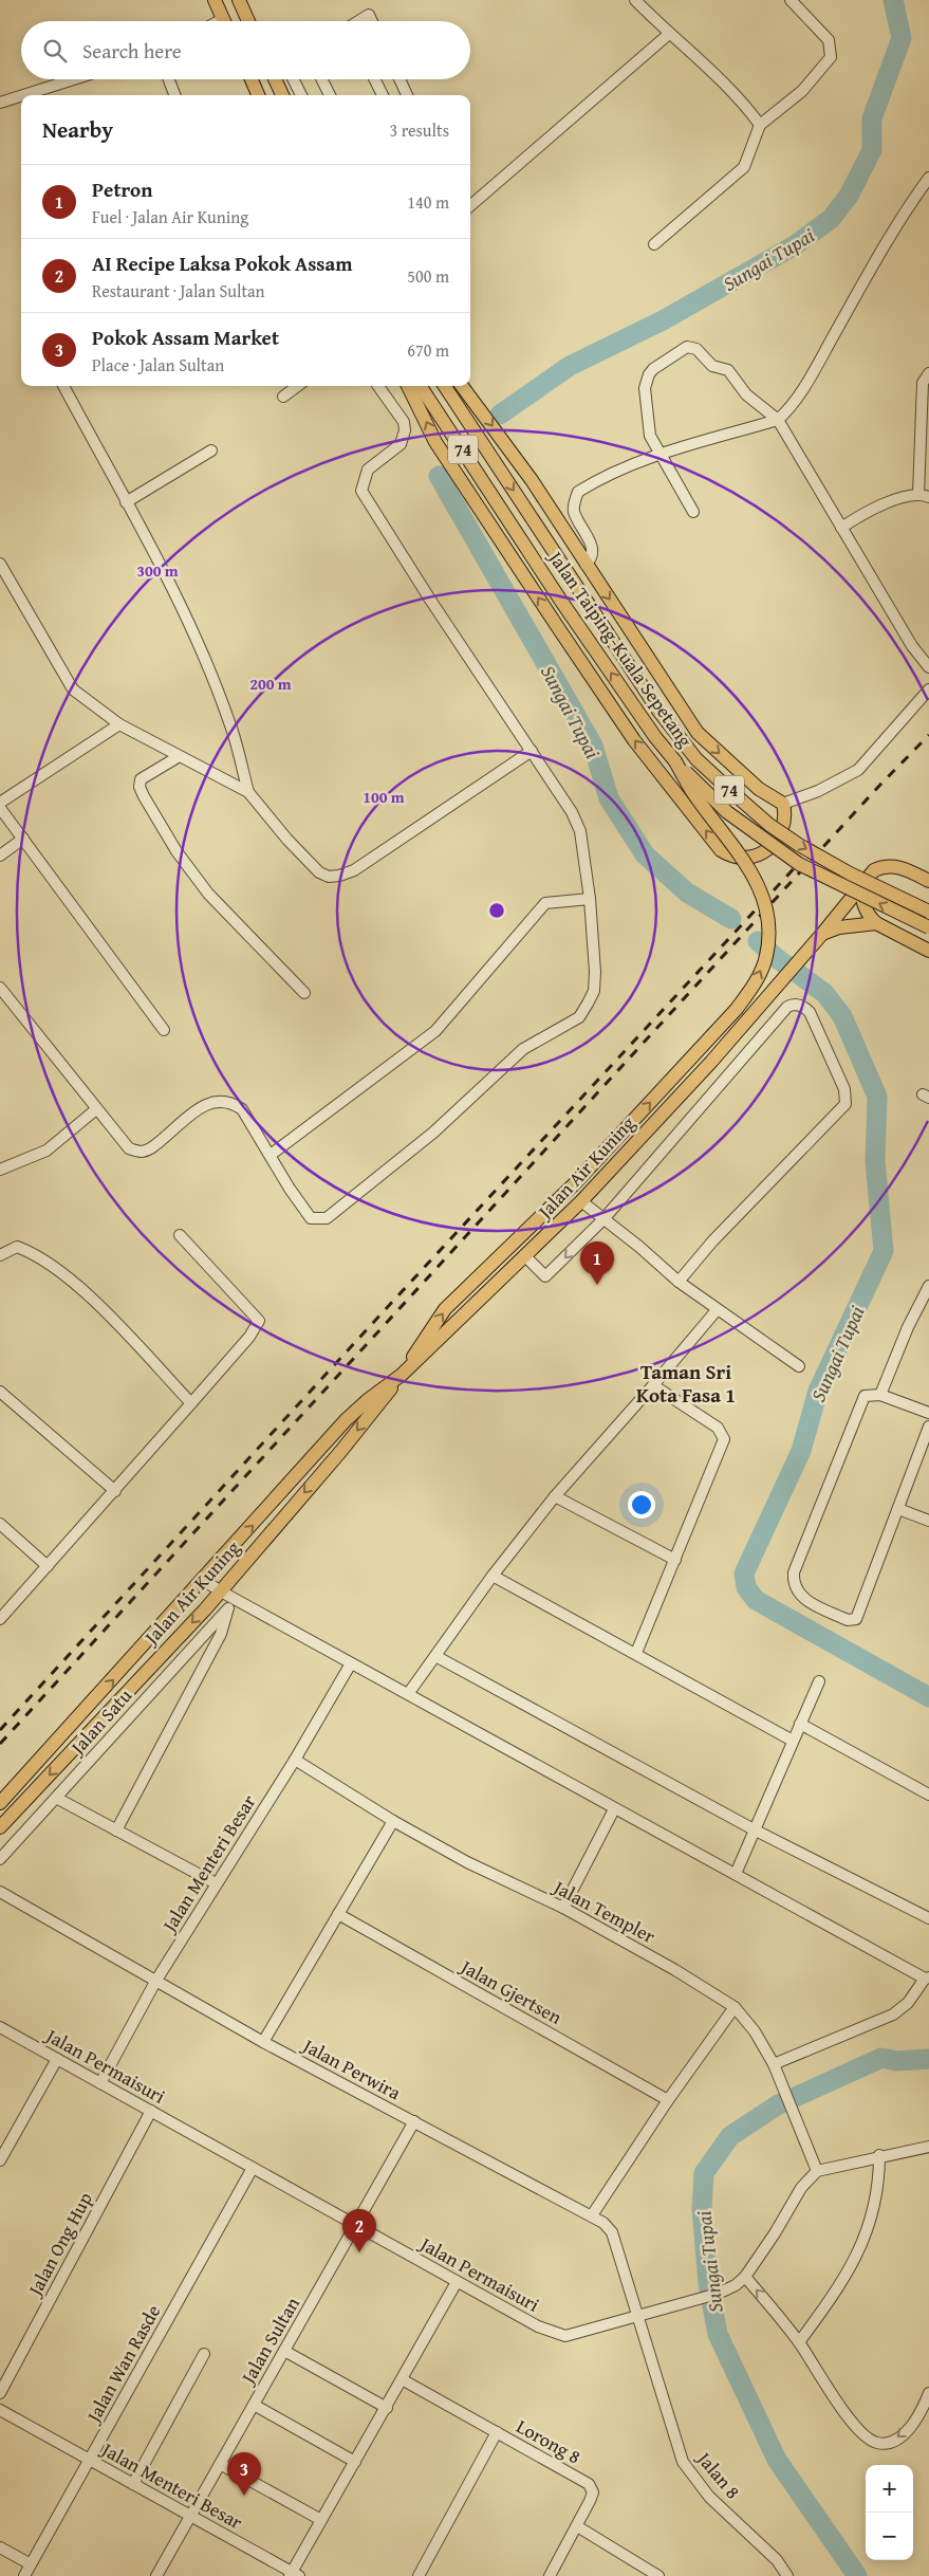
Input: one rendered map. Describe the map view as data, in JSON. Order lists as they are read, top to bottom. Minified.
{"streets":{"main road":["74","Jalan Taiping-Kuala Sepetang","Jalan Air Kuning"],"street":["Jalan Satu","Jalan Menteri Besar","Jalan Templer","Jalan Gjertsen","Jalan Permaisuri","Jalan Perwira","Jalan Ong Hup","Jalan Sultan","Jalan Wan Rasde","Lorong 8","Jalan 8"]},"crossings":[["Jalan Air Kuning","Jalan Satu"],["Jalan Menteri Besar","Jalan Templer"],["Jalan Menteri Besar","Jalan Permaisuri"],["Jalan Menteri Besar","Jalan Perwira"],["Jalan Menteri Besar","Jalan Sultan"],["Jalan Menteri Besar","Jalan Wan Rasde"],["Jalan Templer","Jalan Permaisuri"],["Jalan Permaisuri","Jalan Perwira"],["Jalan Permaisuri","Jalan Ong Hup"],["Jalan Permaisuri","Jalan Sultan"],["Jalan Permaisuri","Jalan Wan Rasde"],["Jalan Permaisuri","Jalan 8"],["Jalan Perwira","Jalan Sultan"],["Jalan Perwira","Jalan 8"]],"districts":["Taman Sri Kota Fasa 1"],"water":["Sungai Tupai"],"page":{"search":"Search here","heading":["Nearby","3 results"],"list":[{"mark":"1","name":"Petron","note":"Fuel · Jalan Air Kuning","value":"140 m"},{"mark":"2","name":"AI Recipe Laksa Pokok Assam","note":"Restaurant · Jalan Sultan","value":"500 m"},{"mark":"3","name":"Pokok Assam Market","note":"Place · Jalan Sultan","value":"670 m"}],"pins":["1","2","3"],"map_buttons":["+","−"]},"rings":["300 m","200 m","100 m"]}
